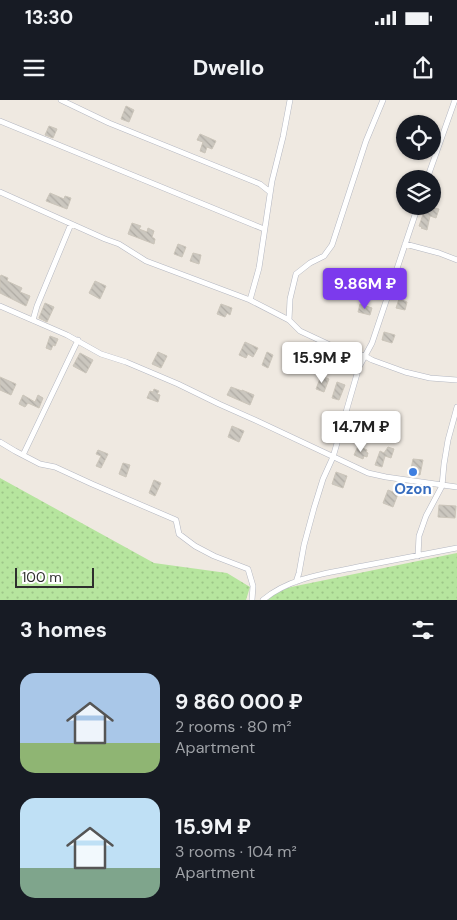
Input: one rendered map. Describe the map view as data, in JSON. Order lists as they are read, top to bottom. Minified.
{"places":["Ozon"],"scale_bar":"100 m","page":{"status":"13:30","header":"Dwello","price":["9.86M ₽","15.9M ₽","14.7M ₽"],"scale":"100 m","heading":"3 homes","list":[{"name":"9 860 000 ₽","note":"2 rooms · 80 m² · Apartment"},{"name":"15.9M ₽","note":"3 rooms · 104 m² · Apartment"}]}}
